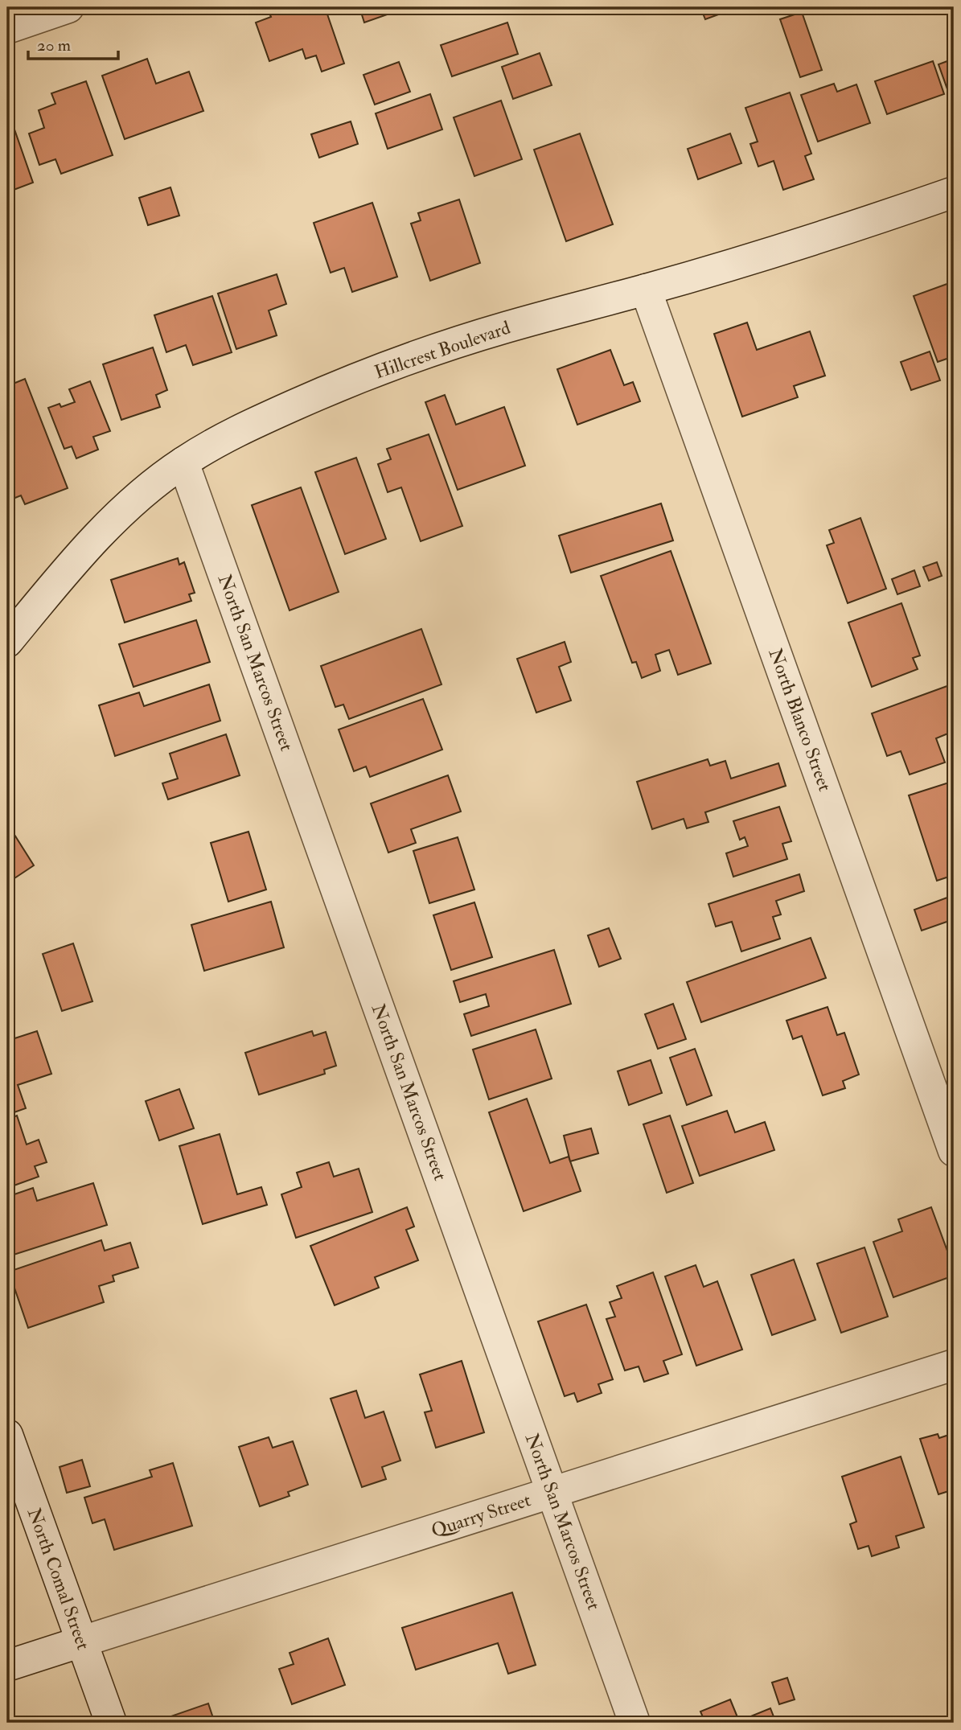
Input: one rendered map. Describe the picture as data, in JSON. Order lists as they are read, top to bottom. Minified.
{"streets":{"street":["Hillcrest Boulevard","North San Marcos Street","North Blanco Street","Quarry Street","North Comal Street"]},"crossings":[["Hillcrest Boulevard","North San Marcos Street"],["Hillcrest Boulevard","North Blanco Street"],["North San Marcos Street","Quarry Street"],["Quarry Street","North Comal Street"]],"scale_bar":"20 m"}
